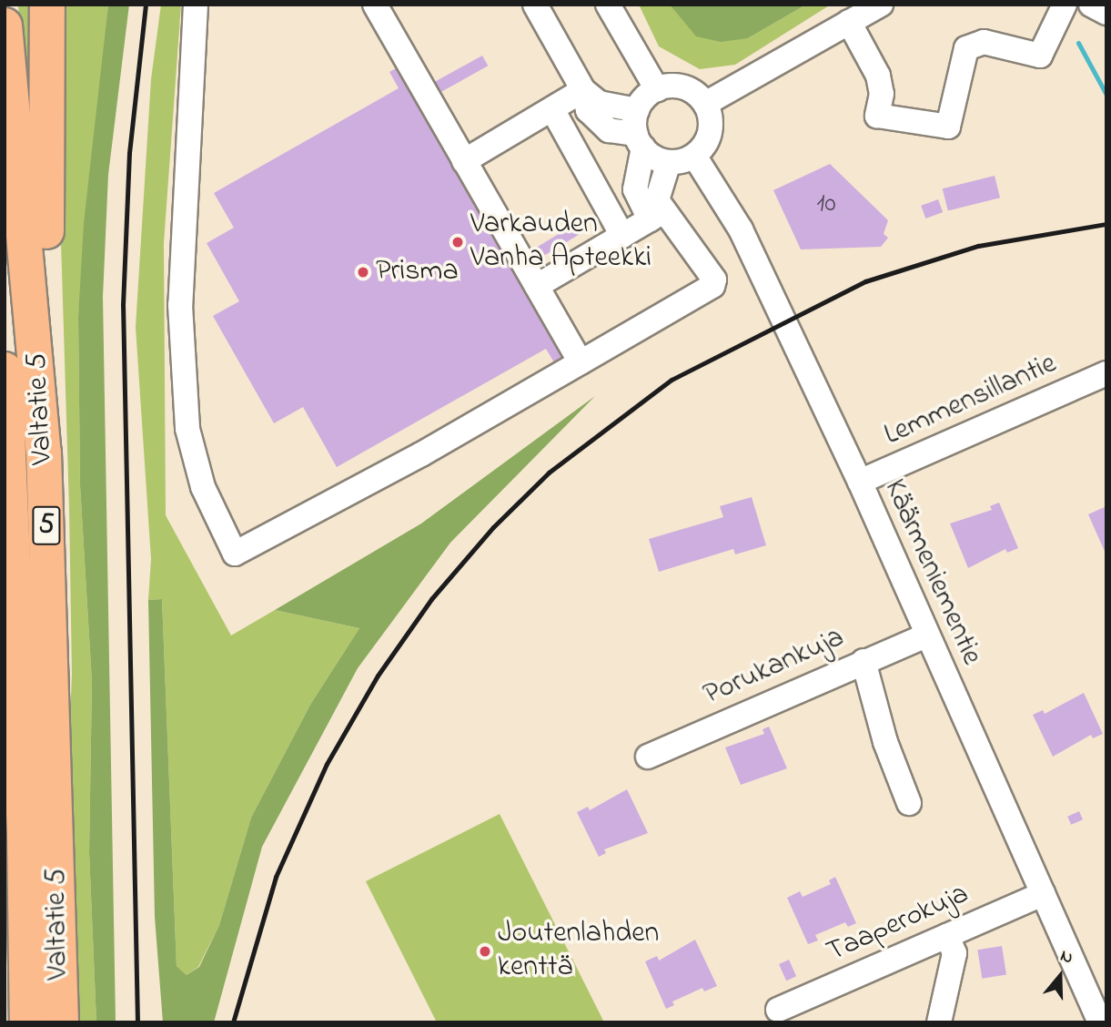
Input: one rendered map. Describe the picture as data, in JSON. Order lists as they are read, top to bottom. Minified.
{"streets":{"highway":["Valtatie 5","5"],"street":["Lemmensillantie","Käärmeniementie","Porukankuja","Taaperokuja"]},"crossings":[["Lemmensillantie","Käärmeniementie"],["Käärmeniementie","Porukankuja"],["Käärmeniementie","Taaperokuja"]],"places":["Varkauden Vanha Apteekki","Prisma","Joutenlahden kenttä"],"house_numbers":["10"],"north":"top"}
